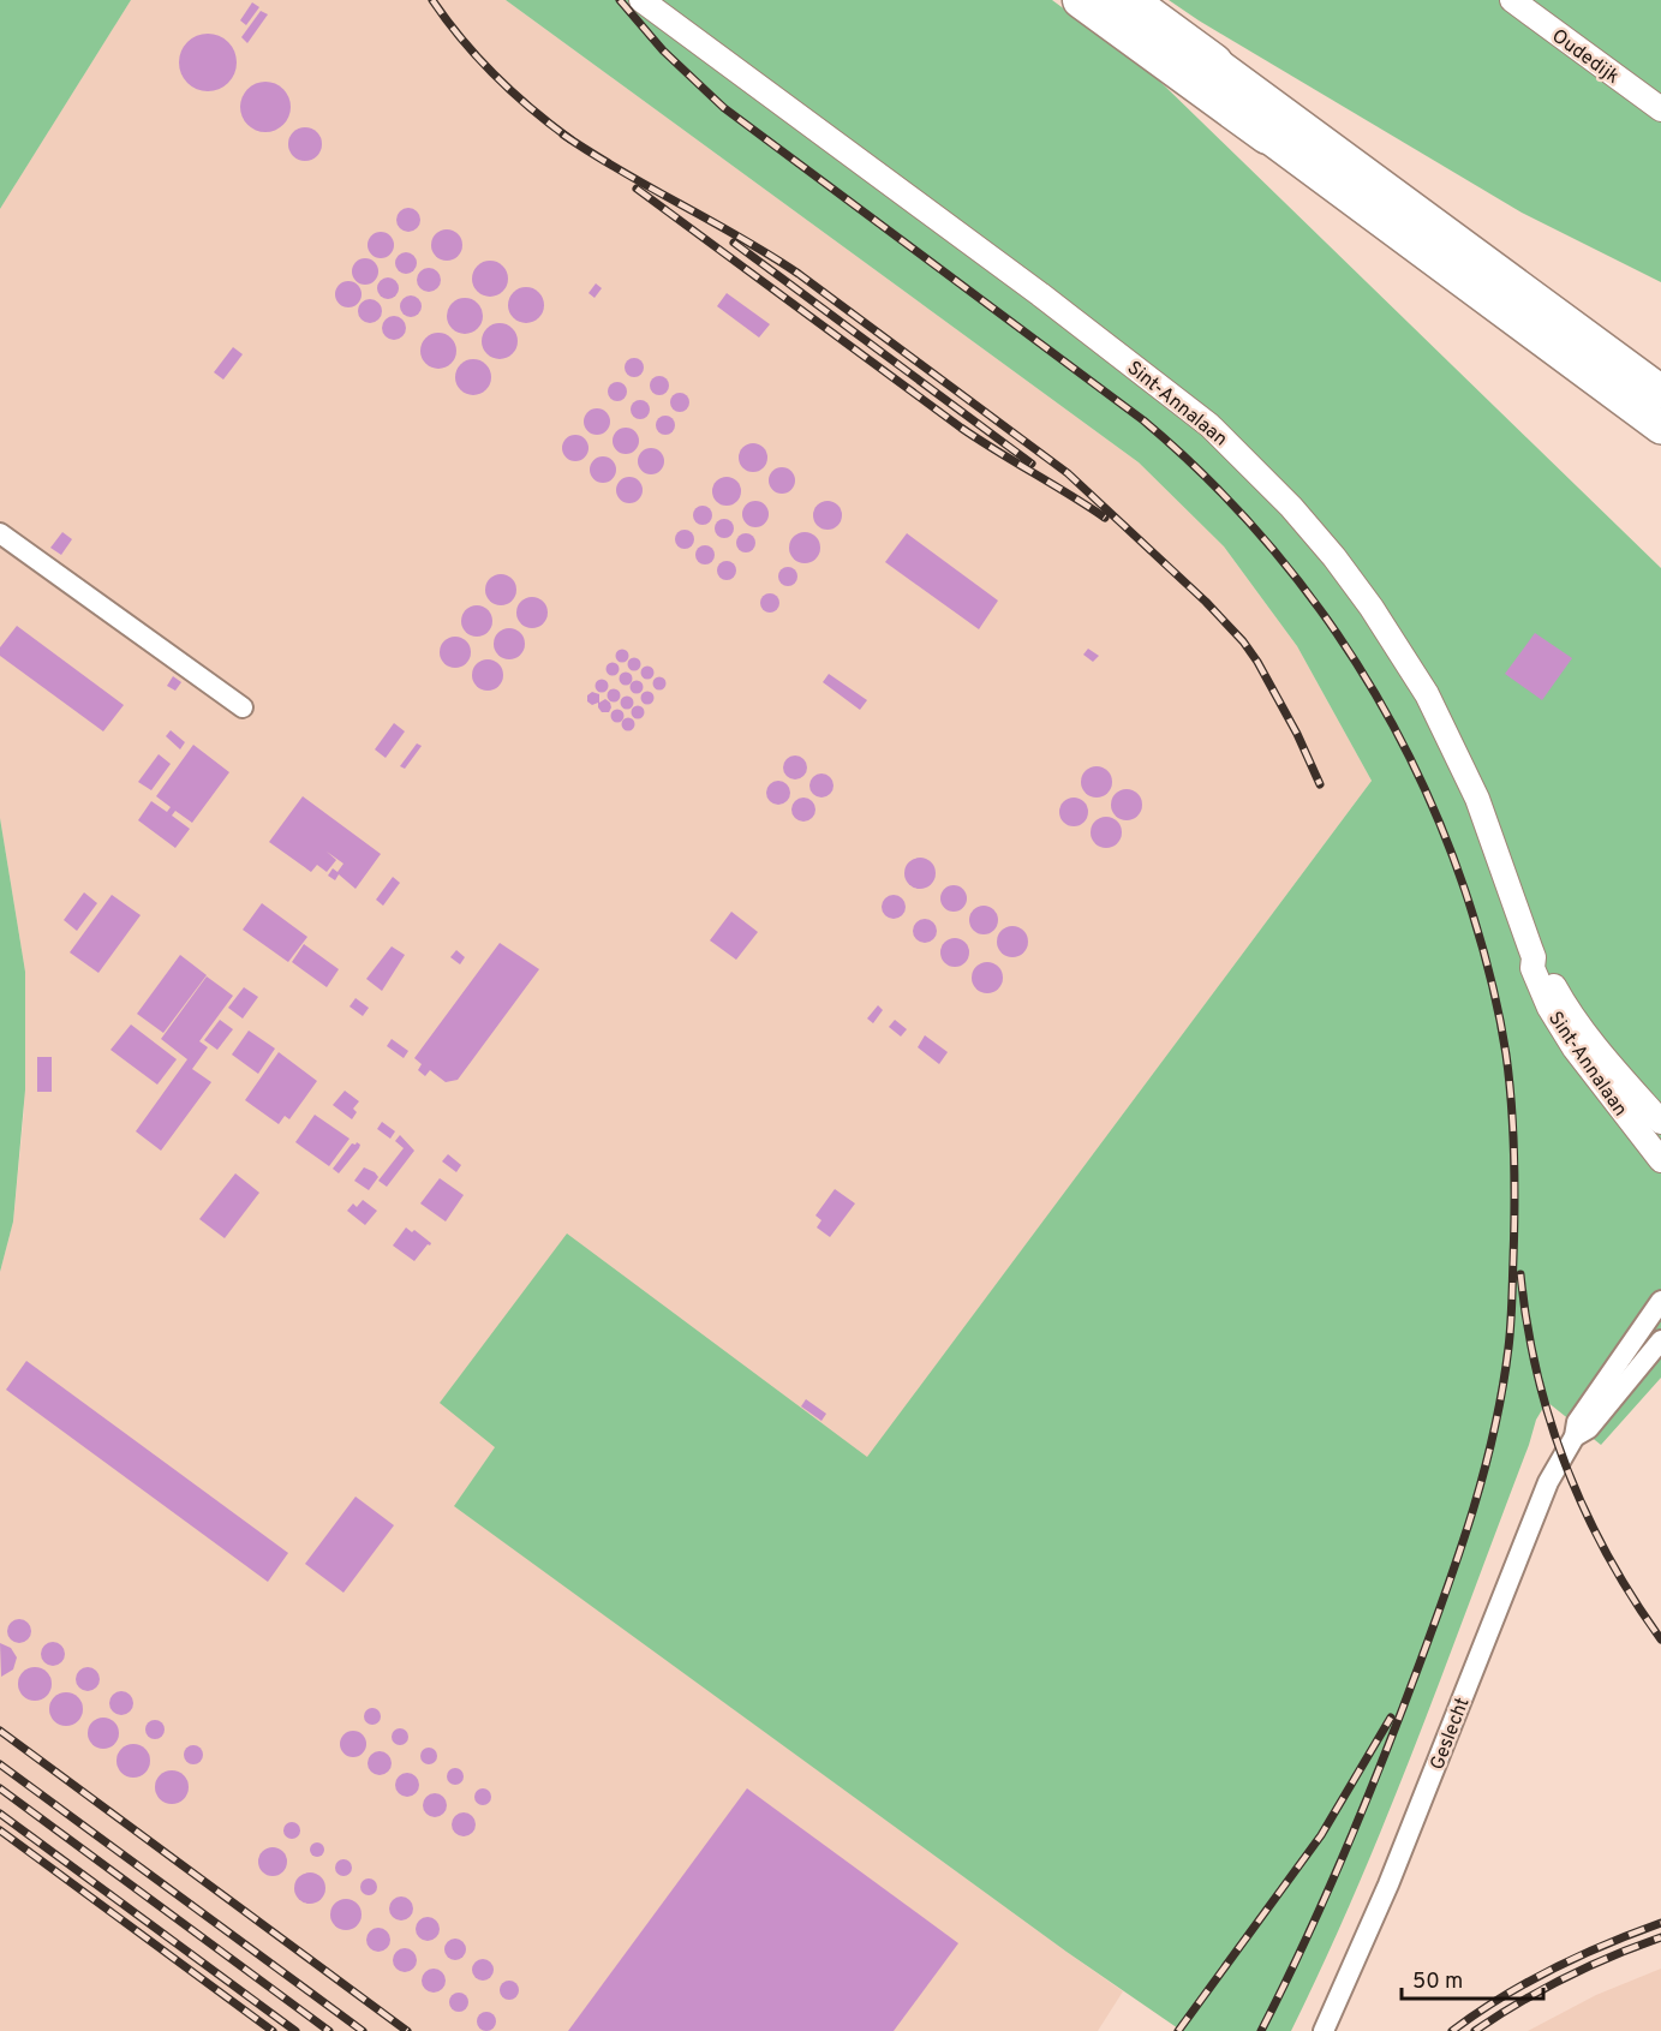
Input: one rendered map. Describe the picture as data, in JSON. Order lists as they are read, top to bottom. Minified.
{"streets":{"street":["Oudedijk","Sint-Annalaan","Geslecht"]},"scale_bar":"50 m"}
